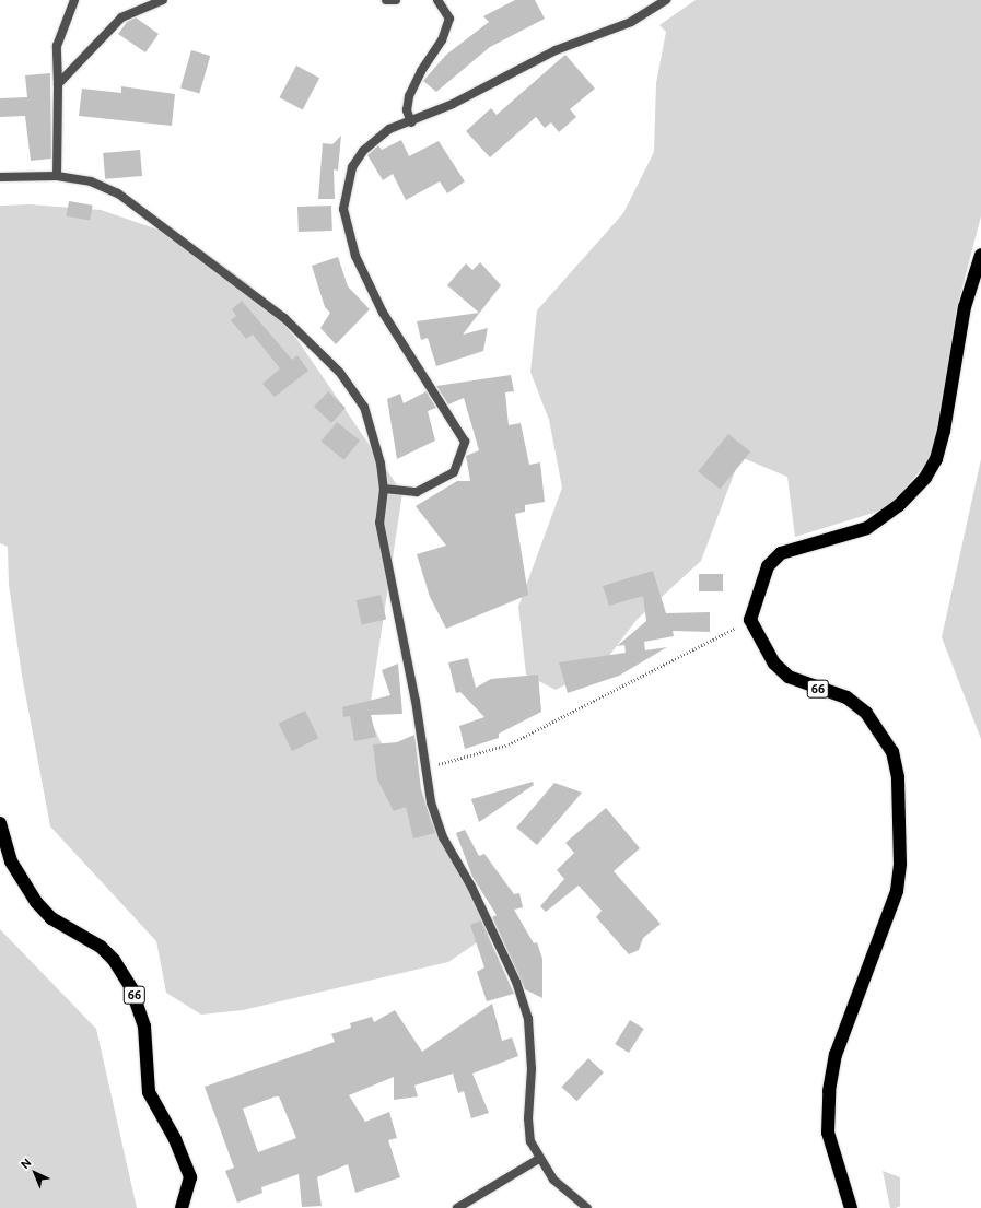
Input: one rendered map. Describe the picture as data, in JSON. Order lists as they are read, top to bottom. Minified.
{"streets":{"highway":["66"]},"north":"top left"}
